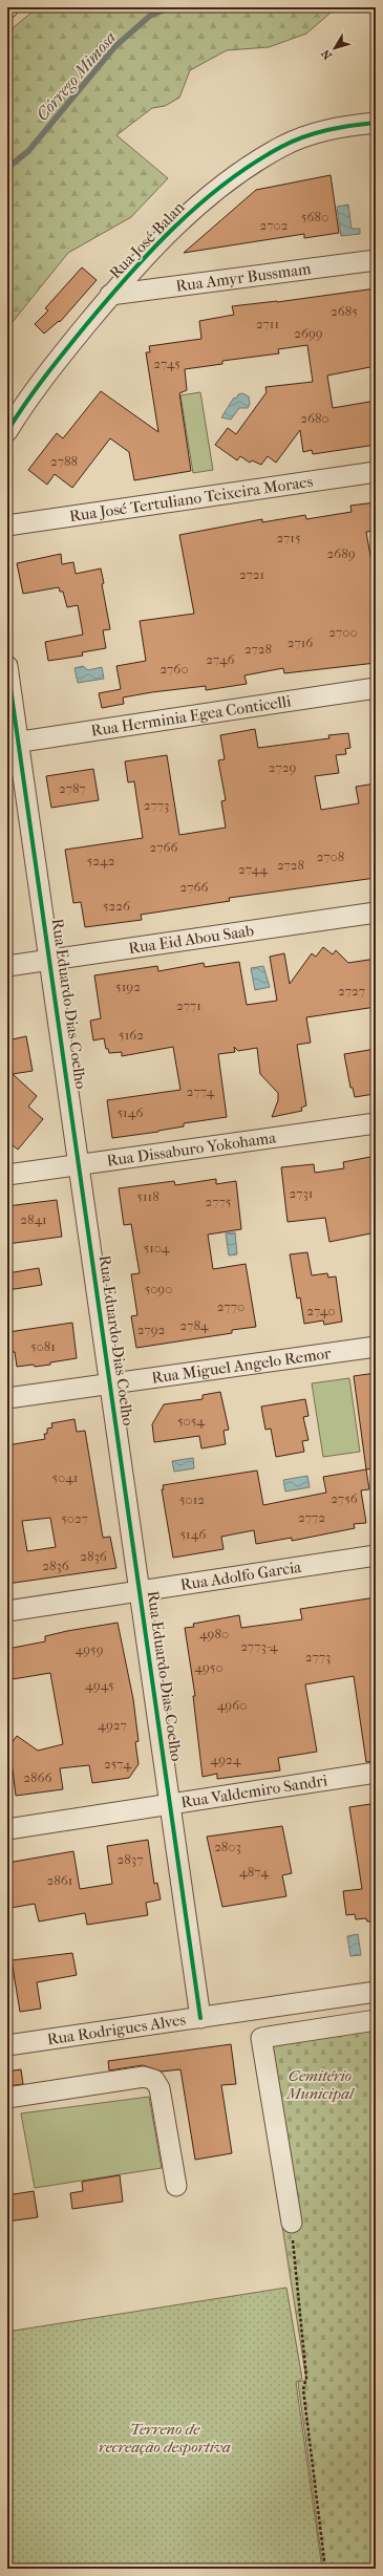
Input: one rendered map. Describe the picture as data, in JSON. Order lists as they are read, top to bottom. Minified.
{"streets":{"street":["Rua José Balan","Rua Amyr Bussmam","Rua José Tertuliano Teixeira Moraes","Rua Herminia Egea Conticelli","Rua Eid Abou Saab","Rua Eduardo Dias Coelho","Rua Dissaburo Yokohama","Rua Miguel Angelo Remor","Rua Adolfo Garcia","Rua Valdemiro Sandri","Rua Rodrigues Alves"]},"crossings":[["Rua José Balan","Rua Amyr Bussmam"],["Rua Herminia Egea Conticelli","Rua Eduardo Dias Coelho"],["Rua Eid Abou Saab","Rua Eduardo Dias Coelho"],["Rua Eduardo Dias Coelho","Rua Dissaburo Yokohama"],["Rua Eduardo Dias Coelho","Rua Miguel Angelo Remor"],["Rua Eduardo Dias Coelho","Rua Adolfo Garcia"],["Rua Eduardo Dias Coelho","Rua Valdemiro Sandri"],["Rua Eduardo Dias Coelho","Rua Rodrigues Alves"]],"water":["Córrego Mimosa"],"parks":["Cemitério Municipal","Terreno de recreação desportiva"],"house_numbers":["5680","2702","2685","2711","2699","2745","2680","2788","2715","2689","2721","2700","2716","2728","2746","2760","2729","2787","2773","2766","2708","5242","2728","2744","2766","5226","5192","2727","2771","5162","2774","5146","2731","5118","2775","2841","5104","5090","2770","2740","2784","2792","5081","5054","5041","2756","5012","2772","5027","5146","2836","2836","4980","2773-4","4959","2773","4950","4945","4960","4927","4924","2574","2866","2803","2837","4874","2861"],"north":"bottom left"}
